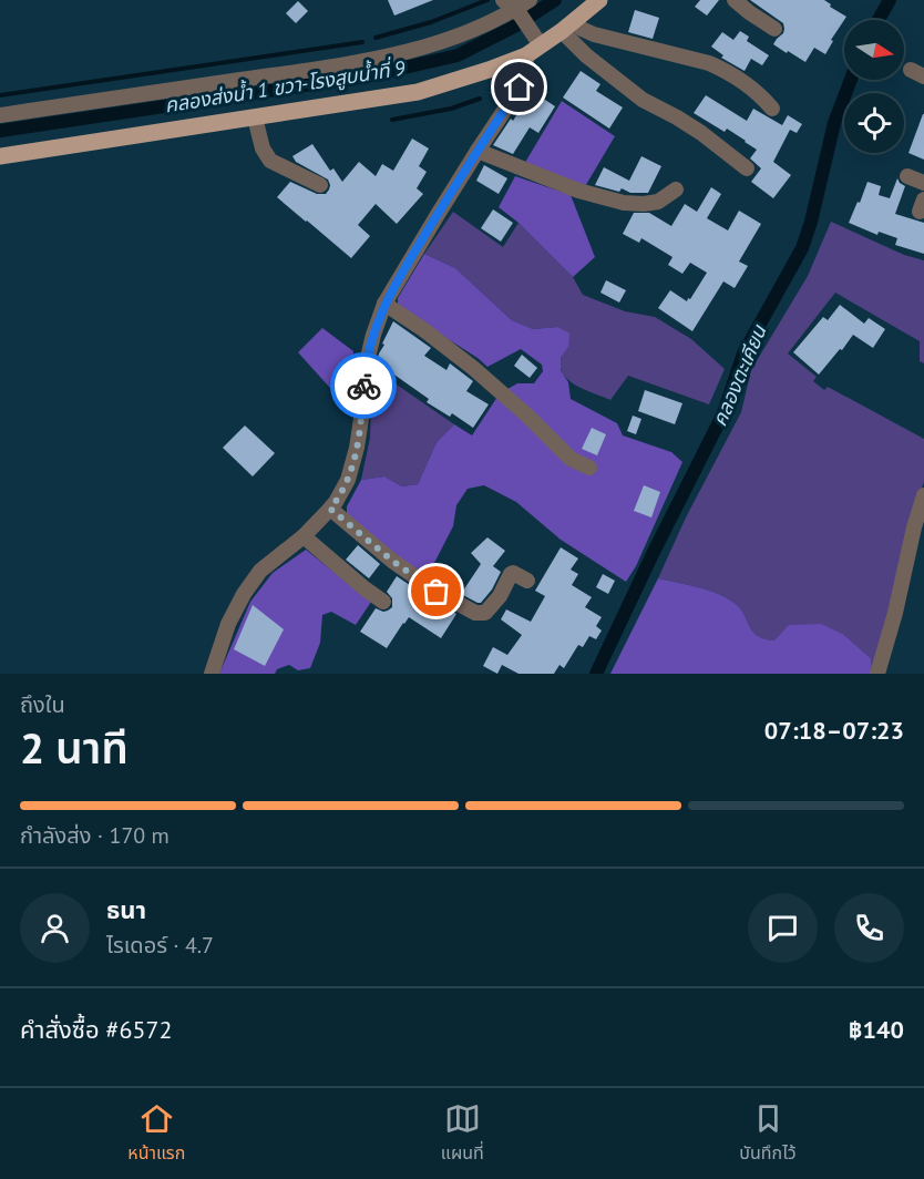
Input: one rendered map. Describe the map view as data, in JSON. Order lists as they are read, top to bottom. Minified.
{"water":["คลองส่งน้ำ 1 ขวา-โรงสูบน้ำที่ 9","คลองตะเคียน"],"north":"right","page":{"heading":["2 นาที","ถึงใน","07:18–07:23"],"panel":["ธนา","ไรเดอร์ · 4.7","คำสั่งซื้อ #6572","฿140"],"bar":"กำลังส่ง · 170 m","tabs":["หน้าแรก","แผนที่","บันทึกไว้"]}}
